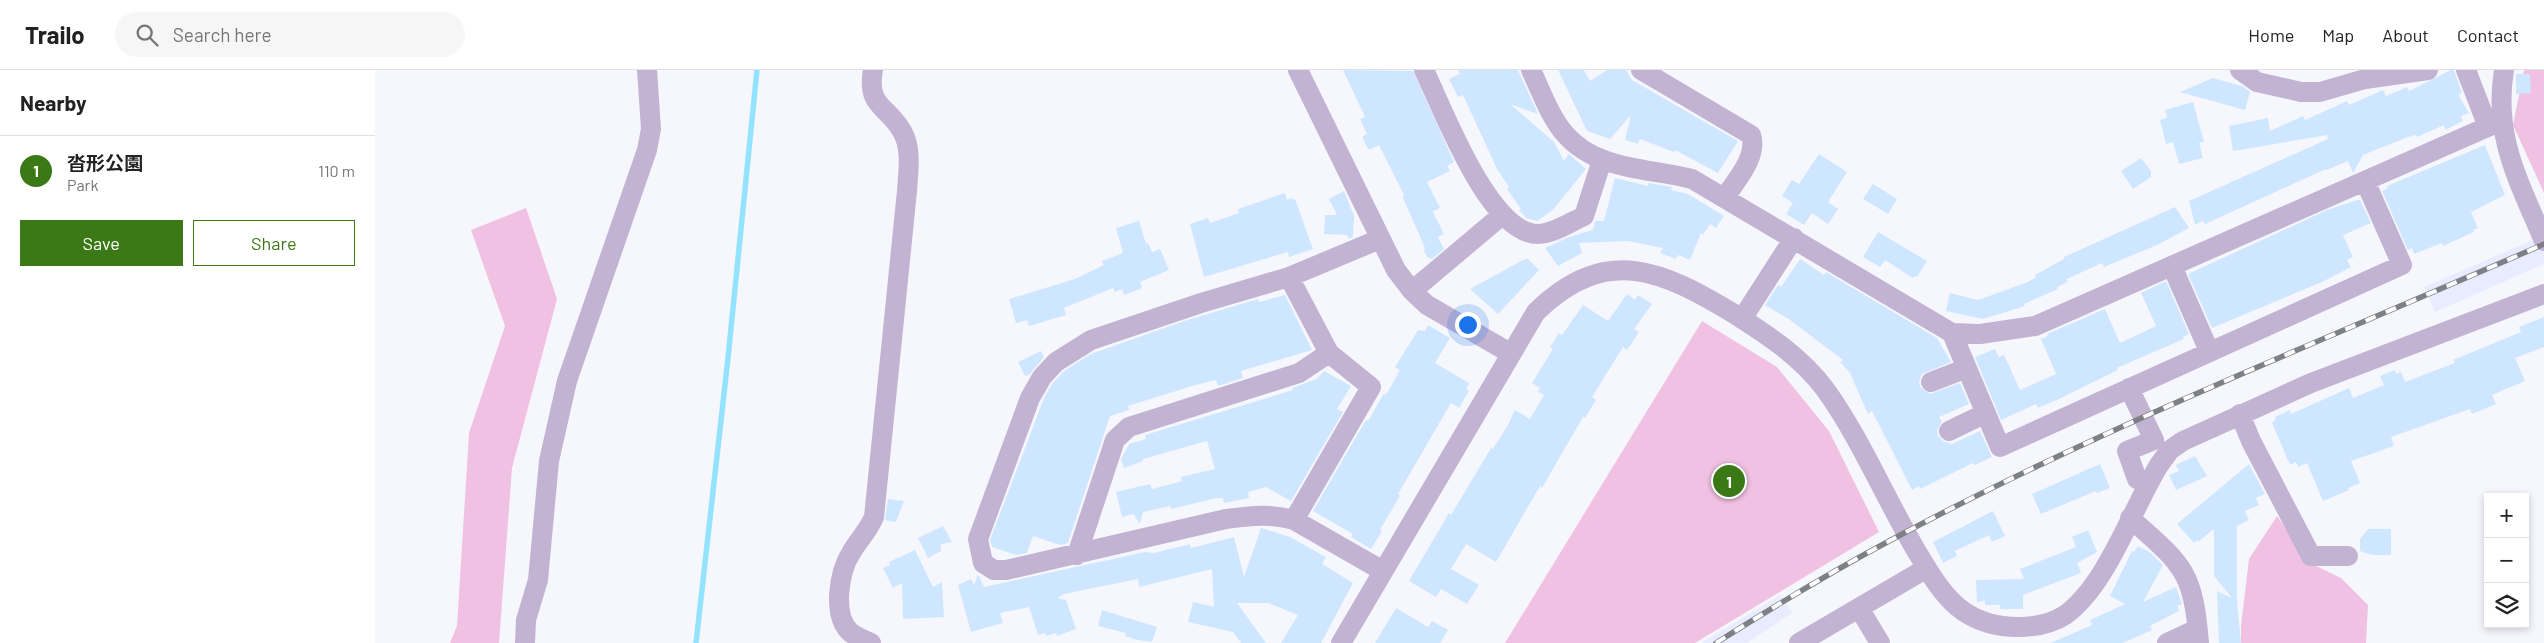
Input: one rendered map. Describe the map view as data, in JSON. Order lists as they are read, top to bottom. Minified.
{"page":{"header":"Trailo","search":"Search here","nav":["Home","Map","About","Contact"],"heading":"Nearby","list":[{"mark":"1","name":"沓形公園","note":"Park","value":"110 m"}],"buttons":["Save","Share"],"pins":"1","map_buttons":["+","−"]}}
